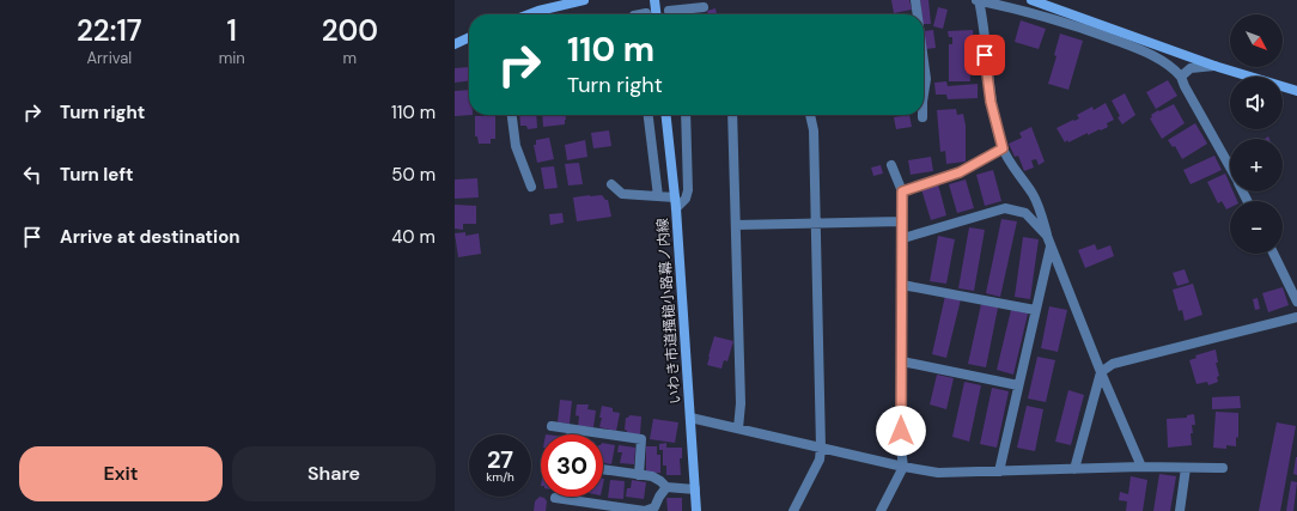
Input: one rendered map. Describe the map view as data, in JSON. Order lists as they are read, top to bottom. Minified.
{"streets":{"street":["いわき市道搔槌小路幕ノ内線"]},"north":"bottom right","page":{"eta":["22:17","Arrival","1","min","200","m"],"map_buttons":["+","−"],"turn":["110 m","Turn right"],"list":[{"name":"Turn right","value":"110 m"},{"name":"Turn left","value":"50 m"},{"name":"Arrive at destination","value":"40 m"}],"speed":"27 km/h","limit":"30","buttons":["Exit","Share"]}}
